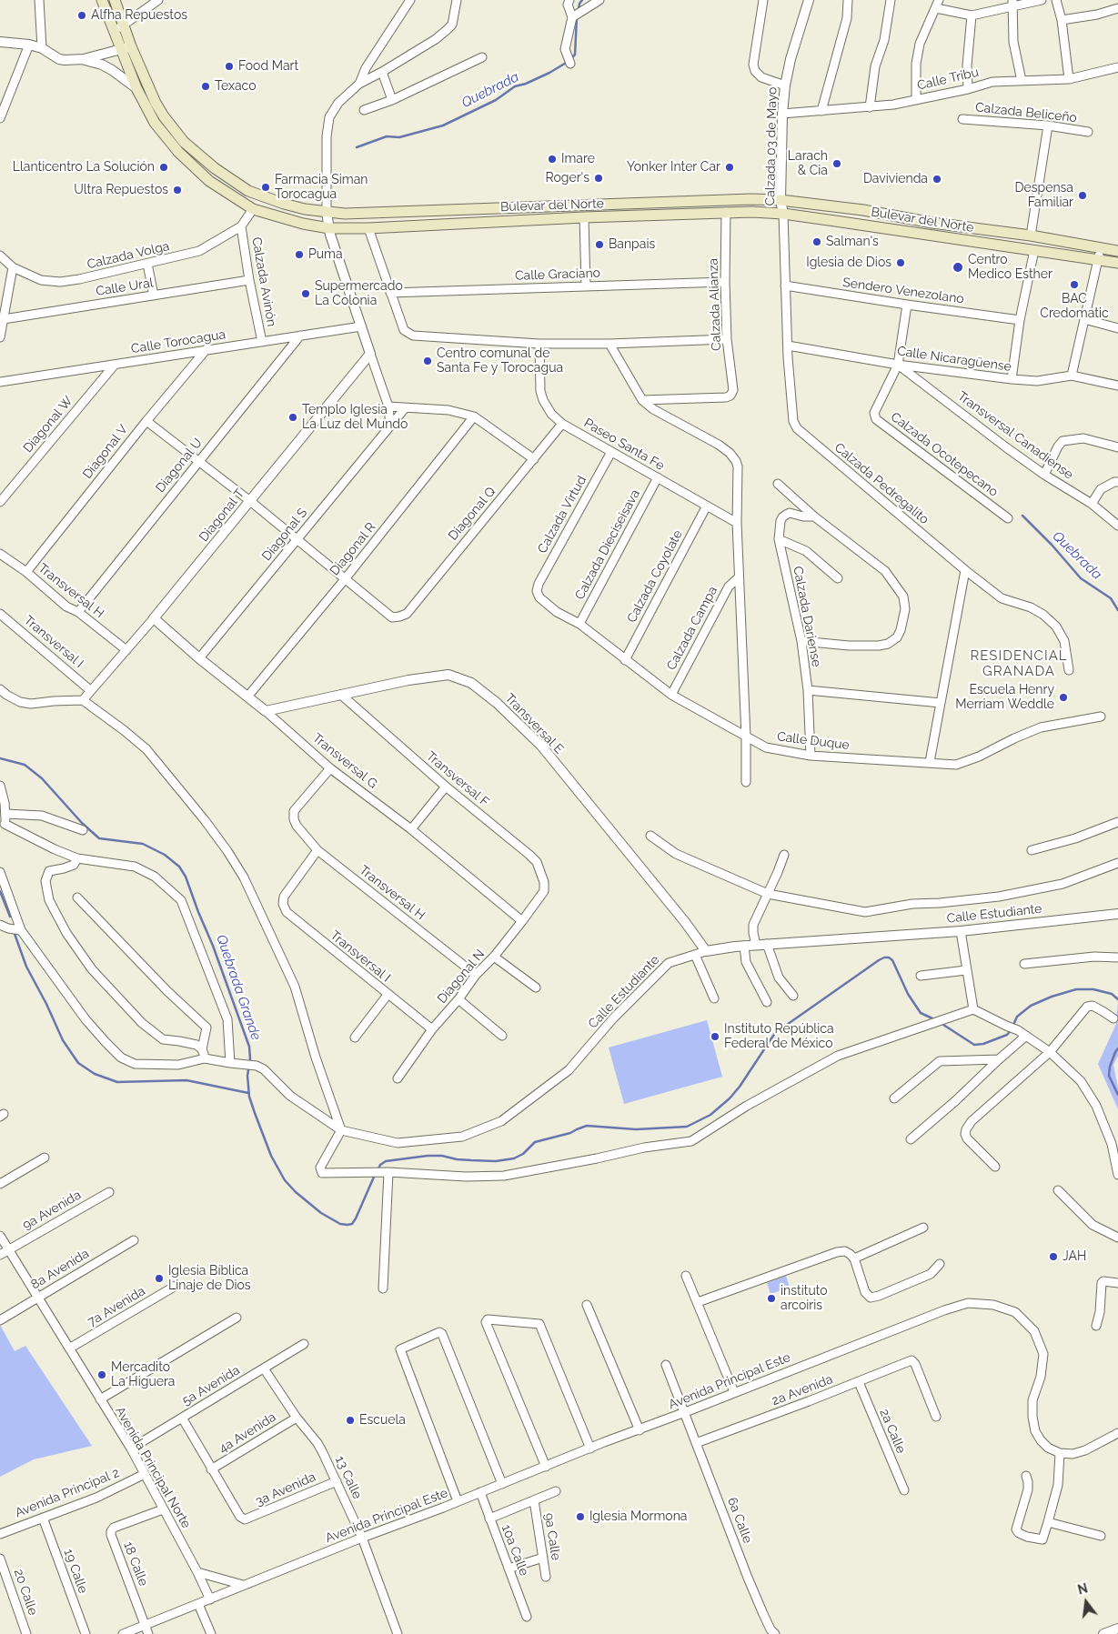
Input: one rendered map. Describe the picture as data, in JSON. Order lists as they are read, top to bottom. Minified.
{"streets":{"main road":["Bulevar del Norte"],"street":["Calle Tribu","Calzada Beliceño","Calzada 03 de Mayo","Calzada Volga","Calle Graciano","Calzada Avinón","Calle Ural","Sendero Venezolano","Calzada Alianza","Calle Torocagua","Calle Nicaragüense","Diagonal W","Transversal Canadiense","Paseo Santa Fe","Diagonal V","Calzada Ocotepecano","Diagonal U","Calzada Pedregalito","Diagonal Q","Calzada Virtud","Diagonal T","Diagonal S","Calzada Dieciseisava","Diagonal R","Calzada Coyolate","Transversal H","Calzada Dariense","Calzada Campa","Transversal I","Transversal E","Calle Duque","Transversal G","Transversal F","Calle Estudiante","Diagonal N","9a Avenida","8a Avenida","7a Avenida","Avenida Principal Este","5a Avenida","2a Avenida","2a Calle","4a Avenida","Avenida Principal Norte","13 Calle","3a Avenida","Avenida Principal 2","6a Calle","9a Calle","10a Calle","18 Calle","19 Calle","20 Calle"]},"crossings":[["Calle Tribu","Calzada 03 de Mayo"],["Calzada 03 de Mayo","Bulevar del Norte"],["Calzada 03 de Mayo","Calzada Pedregalito"],["Bulevar del Norte","Calzada Volga"],["Bulevar del Norte","Calzada Alianza"],["Bulevar del Norte","Calzada Pedregalito"],["Calzada Volga","Calzada Avinón"],["Calle Graciano","Calzada Alianza"],["Calzada Avinón","Calle Ural"],["Calzada Avinón","Calle Torocagua"],["Sendero Venezolano","Calzada Ocotepecano"],["Sendero Venezolano","Calzada Pedregalito"],["Calle Torocagua","Diagonal W"],["Calle Torocagua","Diagonal V"],["Calle Torocagua","Diagonal U"],["Calle Nicaragüense","Transversal Canadiense"],["Calle Nicaragüense","Calzada Ocotepecano"],["Calle Nicaragüense","Calzada Pedregalito"],["Transversal Canadiense","Calzada Ocotepecano"],["Paseo Santa Fe","Diagonal Q"],["Paseo Santa Fe","Calzada Virtud"],["Paseo Santa Fe","Calzada Dieciseisava"],["Paseo Santa Fe","Calzada Coyolate"],["Diagonal V","Transversal H"],["Diagonal U","Transversal H"],["Diagonal Q","Diagonal R"],["Calzada Virtud","Calle Duque"],["Diagonal T","Transversal H"],["Diagonal T","Transversal I"],["Diagonal T","Transversal G"],["Diagonal S","Transversal G"],["Calzada Dieciseisava","Calle Duque"],["Diagonal R","Transversal G"],["Calzada Coyolate","Calle Duque"],["Transversal H","Transversal I"],["Transversal H","Transversal G"],["Transversal H","Diagonal N"],["Calzada Dariense","Calle Duque"],["Calzada Campa","Calle Duque"],["Transversal I","Diagonal N"],["Transversal E","Transversal G"],["Transversal E","Transversal F"],["Transversal E","Calle Estudiante"],["Transversal G","Diagonal N"],["Transversal F","Diagonal N"],["9a Avenida","Avenida Principal Norte"],["8a Avenida","Avenida Principal Norte"],["7a Avenida","Avenida Principal Norte"],["Avenida Principal Este","Avenida Principal Norte"],["Avenida Principal Este","13 Calle"],["Avenida Principal Este","6a Calle"],["Avenida Principal Este","10a Calle"],["Avenida Principal Este","18 Calle"],["5a Avenida","Avenida Principal Norte"],["5a Avenida","13 Calle"],["2a Avenida","2a Calle"],["2a Avenida","6a Calle"],["4a Avenida","13 Calle"],["4a Avenida","3a Avenida"],["Avenida Principal Norte","Avenida Principal 2"],["Avenida Principal Norte","18 Calle"],["13 Calle","3a Avenida"],["Avenida Principal 2","19 Calle"]],"districts":["RESIDENCIAL GRANADA"],"water":["Quebrada","Quebrada Grande"],"places":["Alfha Repuestos","Food Mart","Texaco","Imare","Larach & Cia","Llanticentro La Solución","Yonker Inter Car","Roger's","Davivienda","Farmacia Siman Torocagua","Ultra Repuestos","Despensa Familiar","Salman's","Banpais","Puma","Iglesia de Dios","Centro Medico Esther","BAC Credomatic","Supermercado La Colonia","Centro comunal de Santa Fe y Torocagua","Templo Iglesia La Luz del Mundo","Escuela Henry Merriam Weddle","Instituto República Federal de México","JAH","Iglesia Bíblica Linaje de Dios","instituto arcoiris","Mercadito La Higuera","Escuela","Iglesia Mormona"],"north":"top"}
